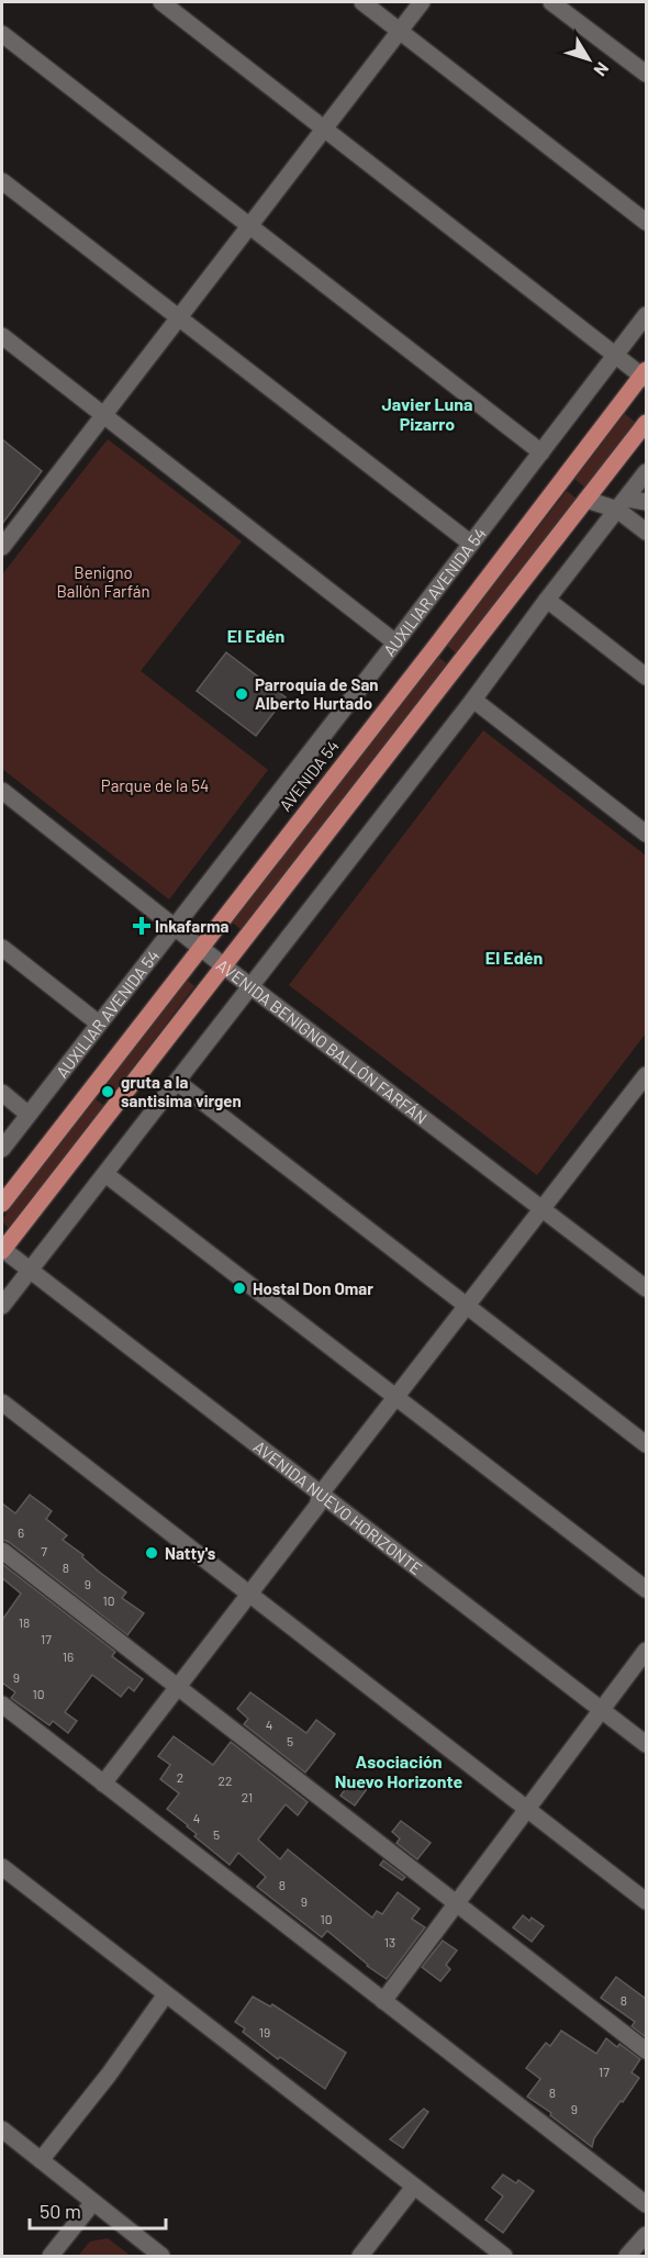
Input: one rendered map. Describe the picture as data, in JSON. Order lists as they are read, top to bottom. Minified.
{"streets":{"main road":["AVENIDA 54"],"street":["AUXILIAR AVENIDA 54","AVENIDA BENIGNO BALLÓN FARFÁN","AVENIDA NUEVO HORIZONTE"]},"crossings":[["AUXILIAR AVENIDA 54","AVENIDA BENIGNO BALLÓN FARFÁN"],["AVENIDA 54","AVENIDA BENIGNO BALLÓN FARFÁN"]],"districts":["Javier Luna Pizarro","El Edén","El Edén","Asociación Nuevo Horizonte"],"parks":["Benigno Ballón Farfán","Parque de la 54"],"places":{"other":["Parroquia de San Alberto Hurtado","gruta a la santisima virgen","Hostal Don Omar","Natty's"],"health":["Inkafarma"]},"house_numbers":["6","7","8","9","10","18","17","16","9","10","4","5","2","22","21","4","5","8","9","10","13","8","19","17","8","9"],"scale_bar":"50 m","north":"bottom right"}
